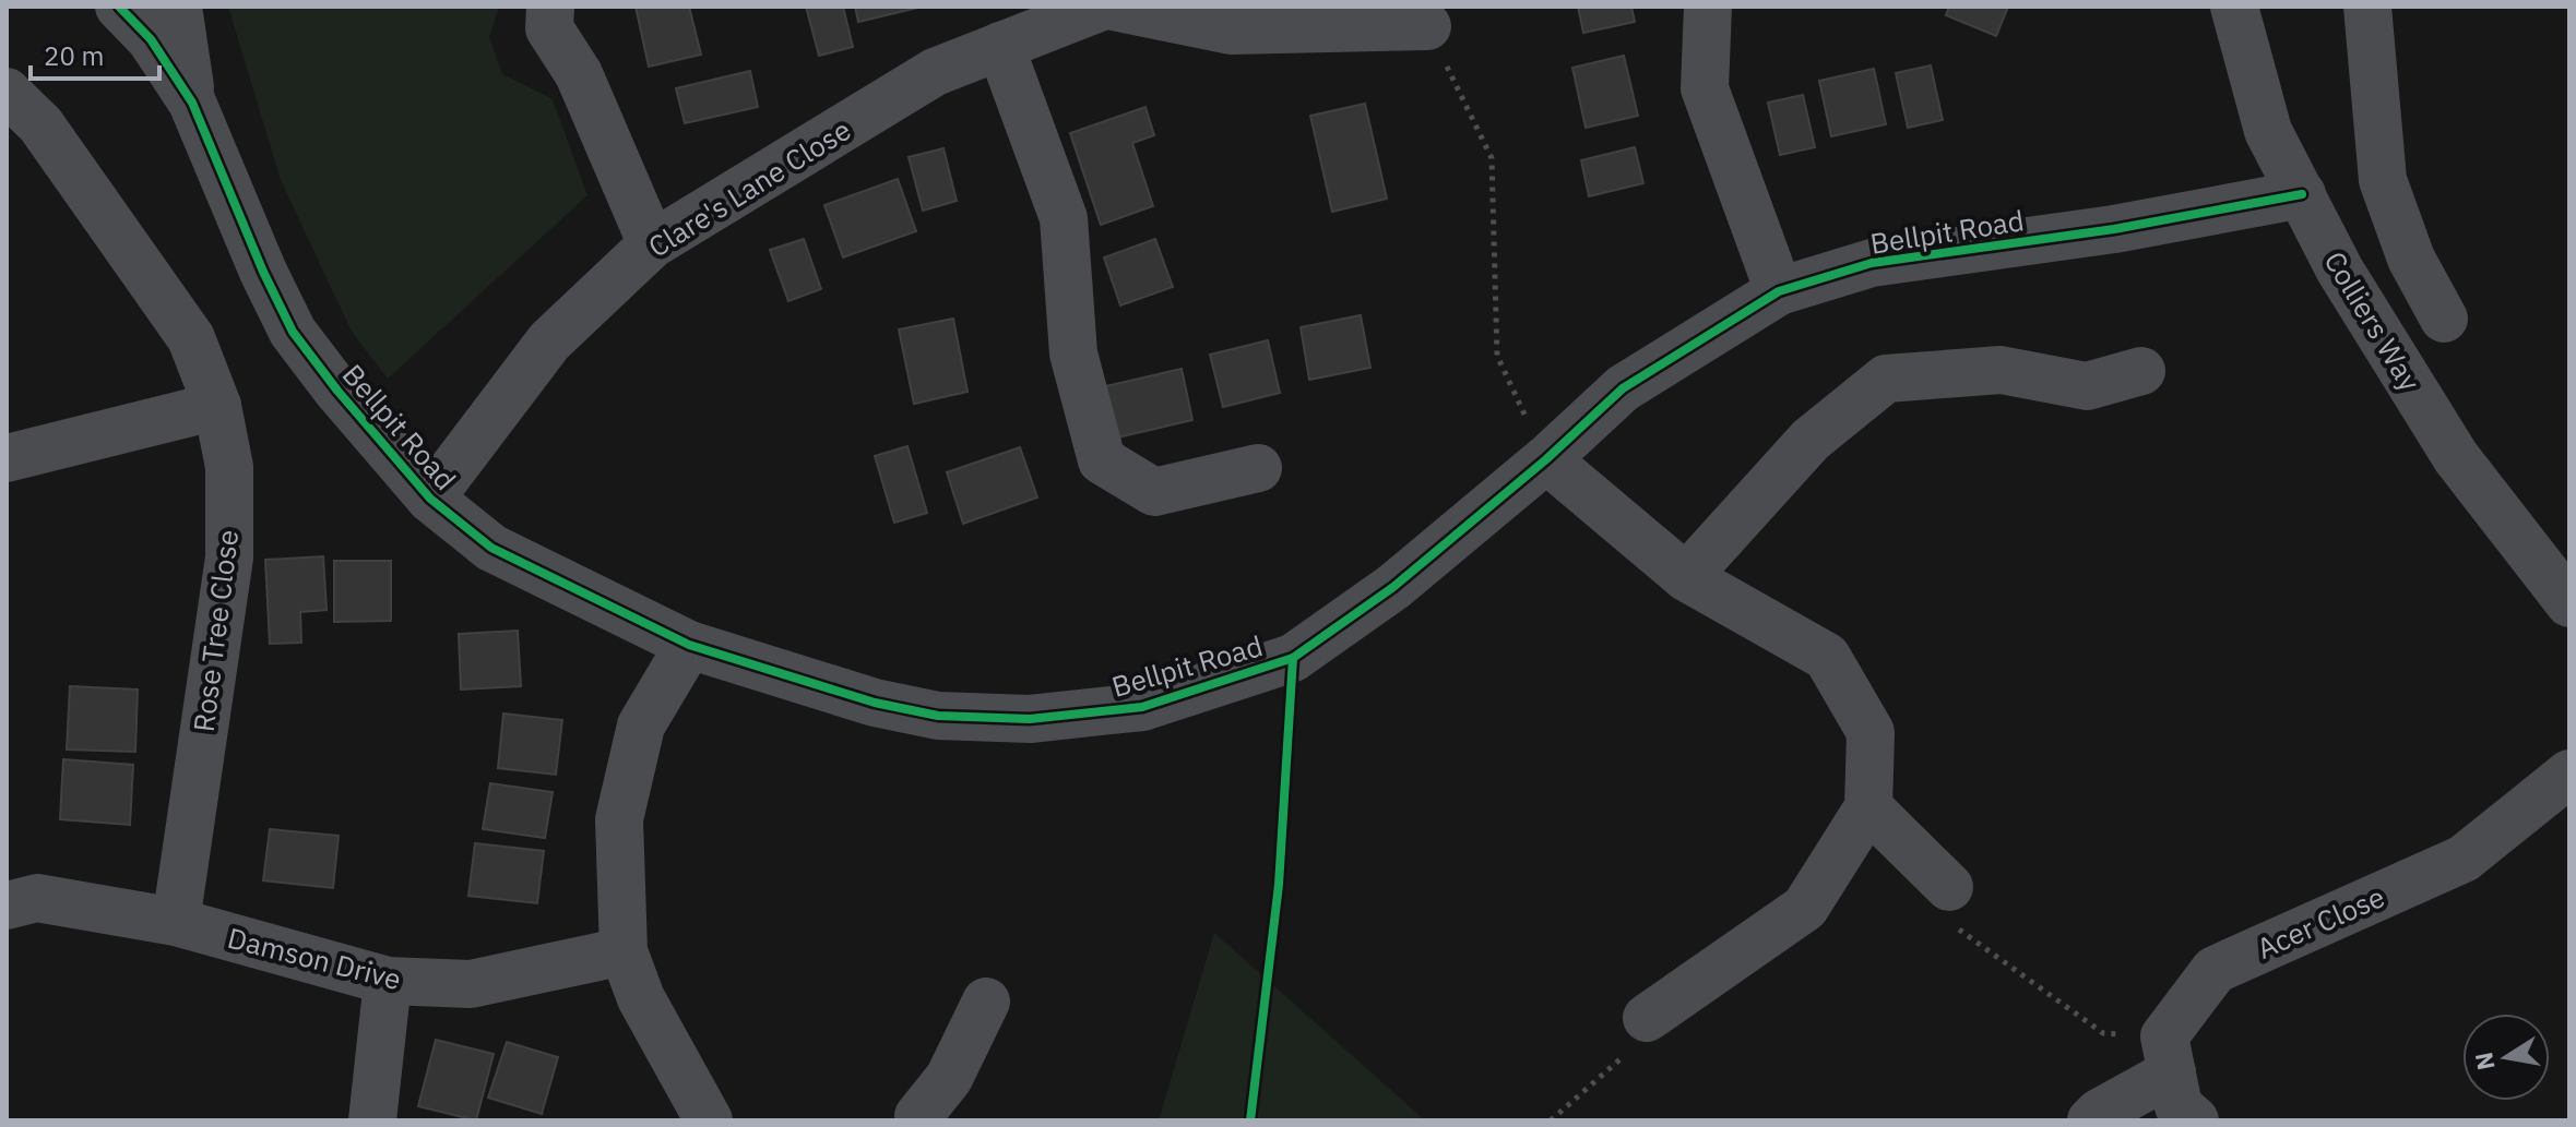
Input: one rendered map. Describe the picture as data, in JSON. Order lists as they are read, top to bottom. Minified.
{"streets":{"street":["Clare's Lane Close","Bellpit Road","Colliers Way","Rose Tree Close","Acer Close","Damson Drive"]},"crossings":[["Clare's Lane Close","Bellpit Road"],["Bellpit Road","Colliers Way"],["Rose Tree Close","Damson Drive"]],"scale_bar":"20 m","north":"left"}
